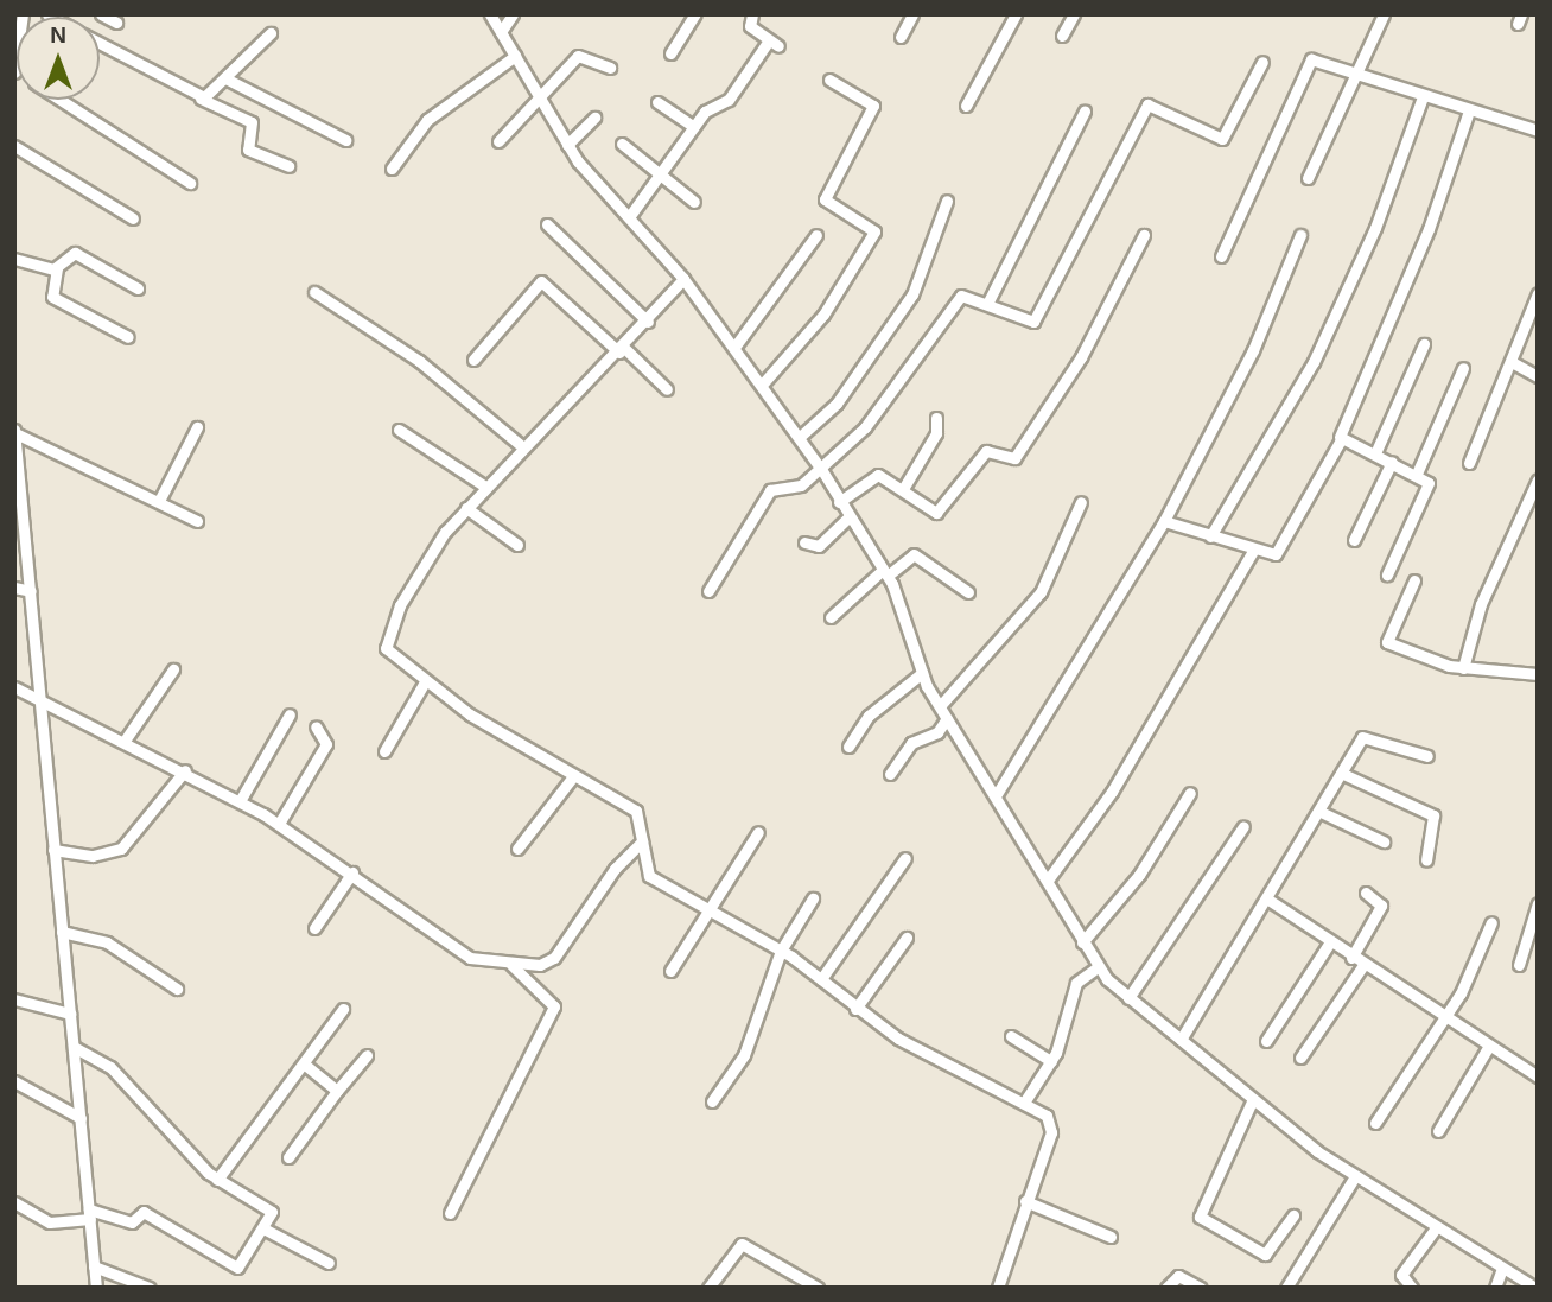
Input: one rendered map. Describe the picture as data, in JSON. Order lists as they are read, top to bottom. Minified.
{"north":"top"}
